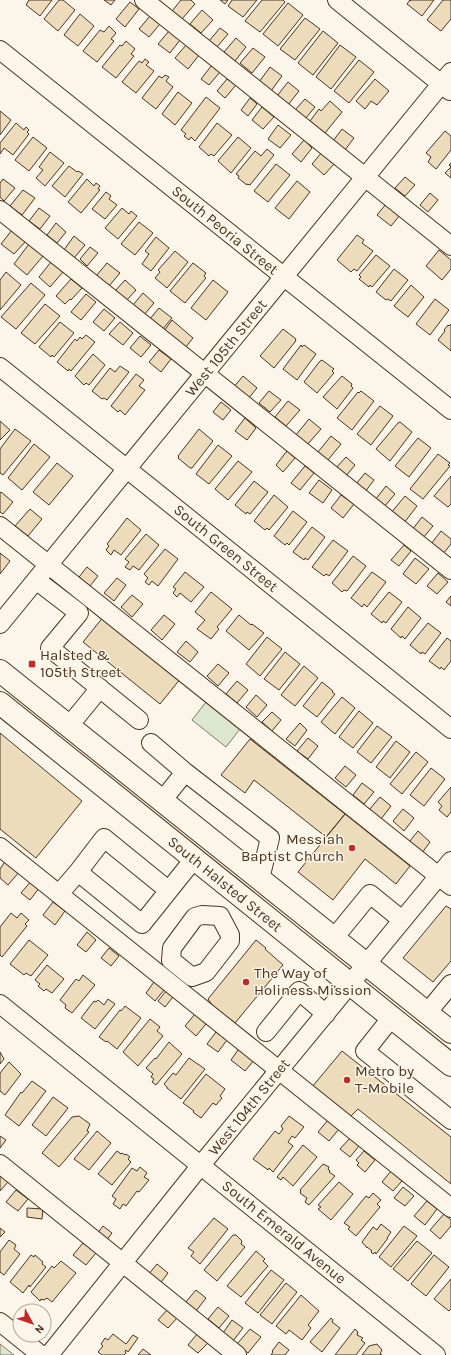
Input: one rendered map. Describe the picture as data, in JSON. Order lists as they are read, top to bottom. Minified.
{"streets":{"main road":["South Halsted Street"],"street":["South Peoria Street","West 105th Street","South Green Street","West 104th Street","South Emerald Avenue"]},"crossings":[["South Peoria Street","West 105th Street"],["West 105th Street","South Green Street"],["South Halsted Street","West 104th Street"],["West 104th Street","South Emerald Avenue"]],"places":{"transit":["Halsted & 105th Street"],"other":["Messiah Baptist Church","The Way of Holiness Mission","Metro by T-Mobile"]},"north":"bottom right"}
